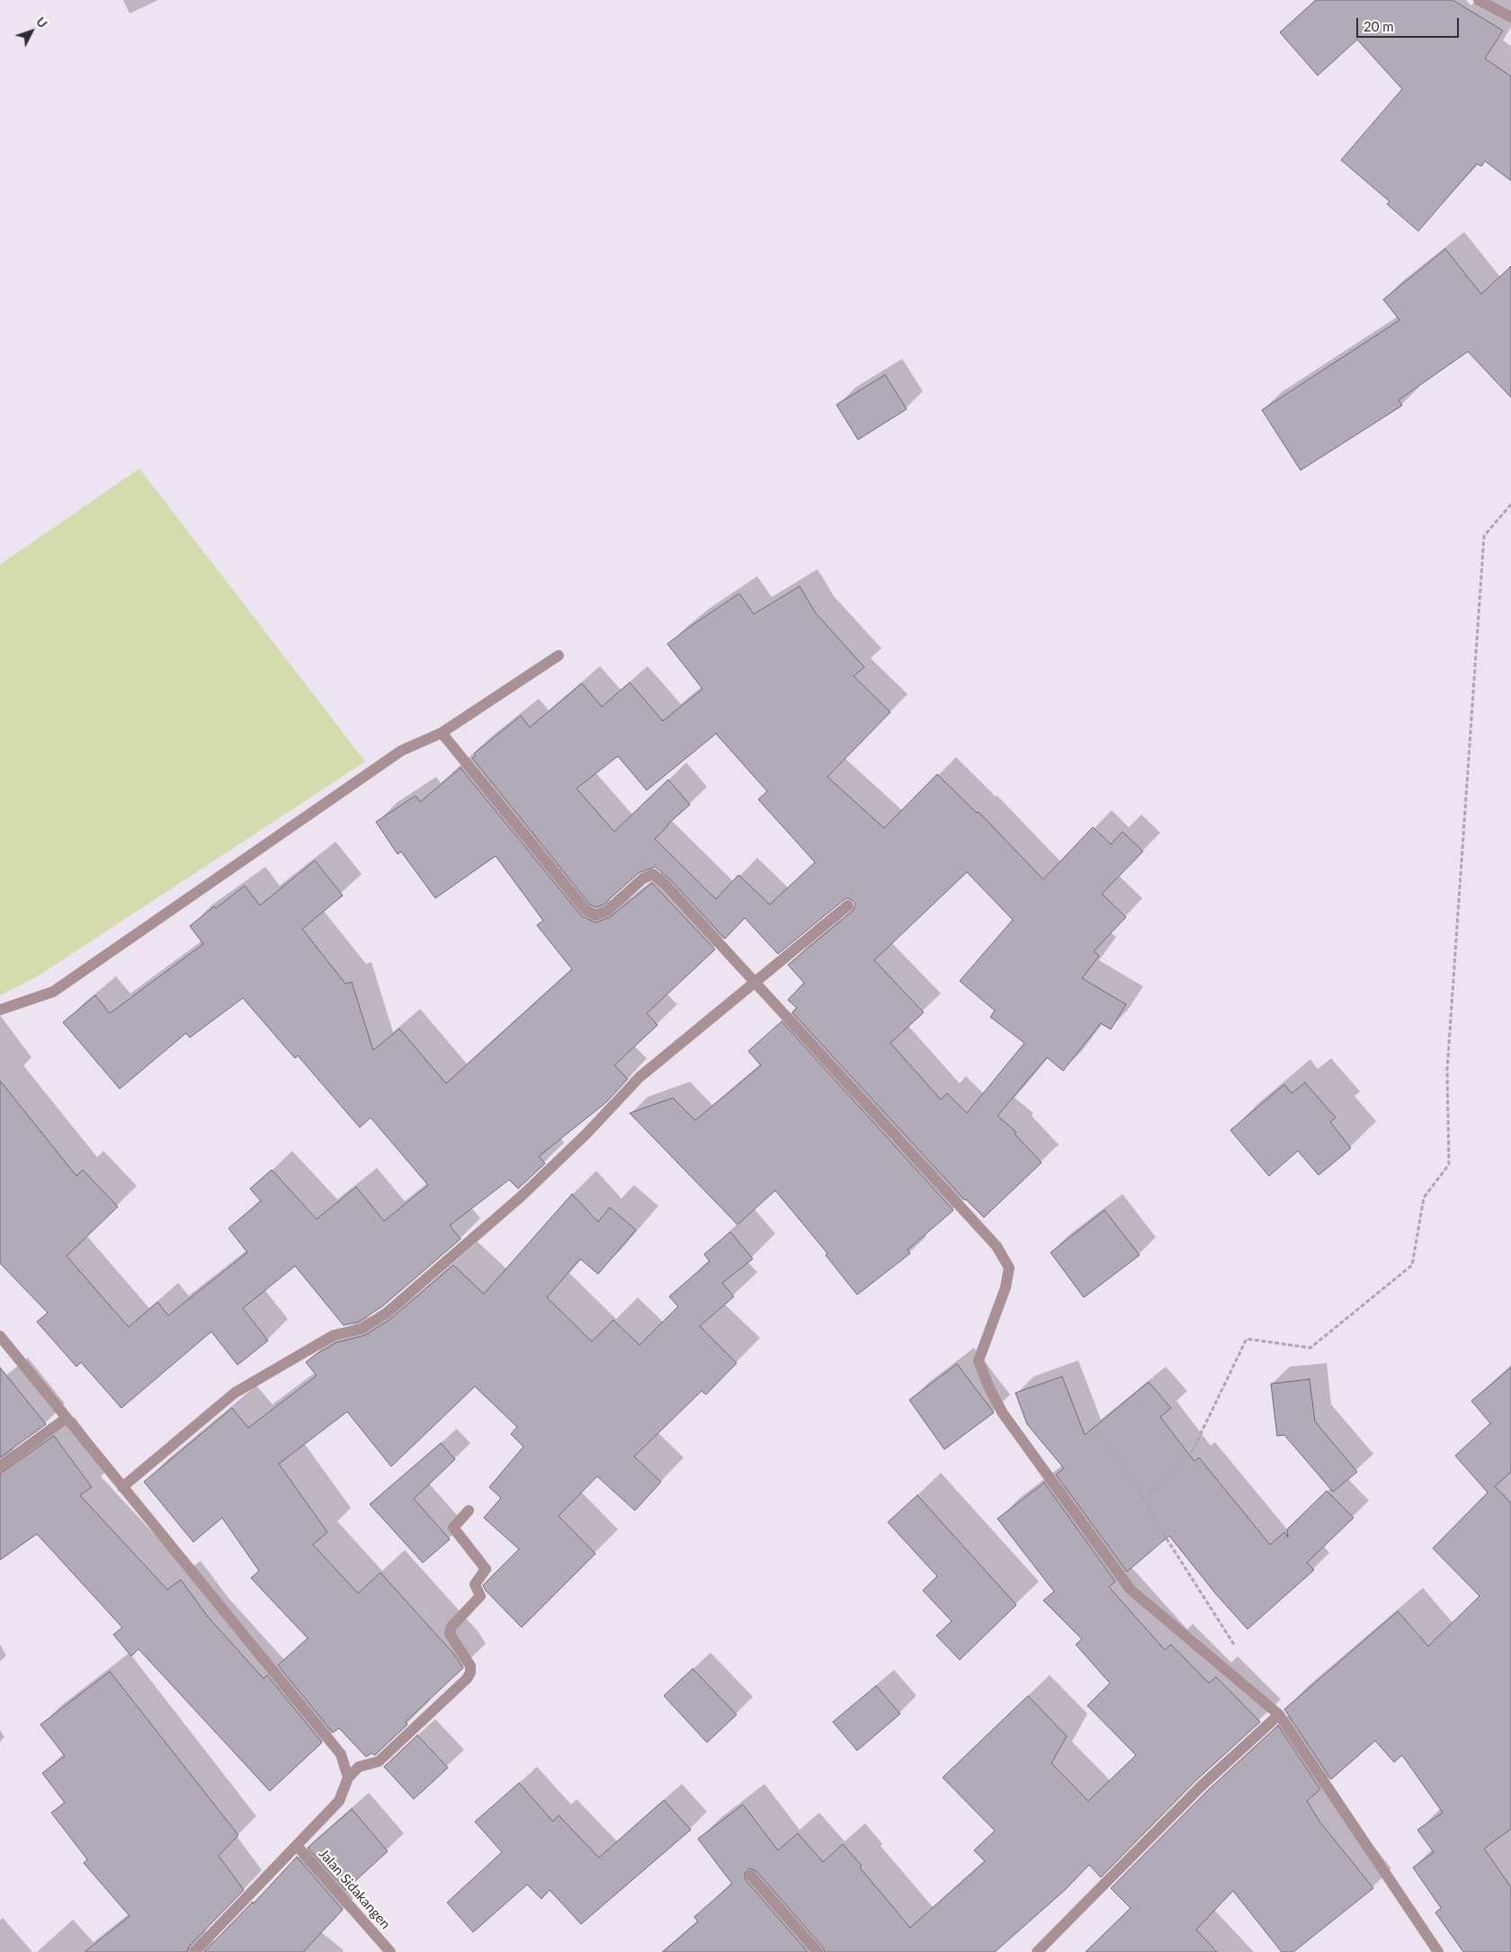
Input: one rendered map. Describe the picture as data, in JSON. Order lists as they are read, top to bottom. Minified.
{"streets":{"street":["Jalan Sidakangen"]},"scale_bar":"20 m","north":"top right"}
